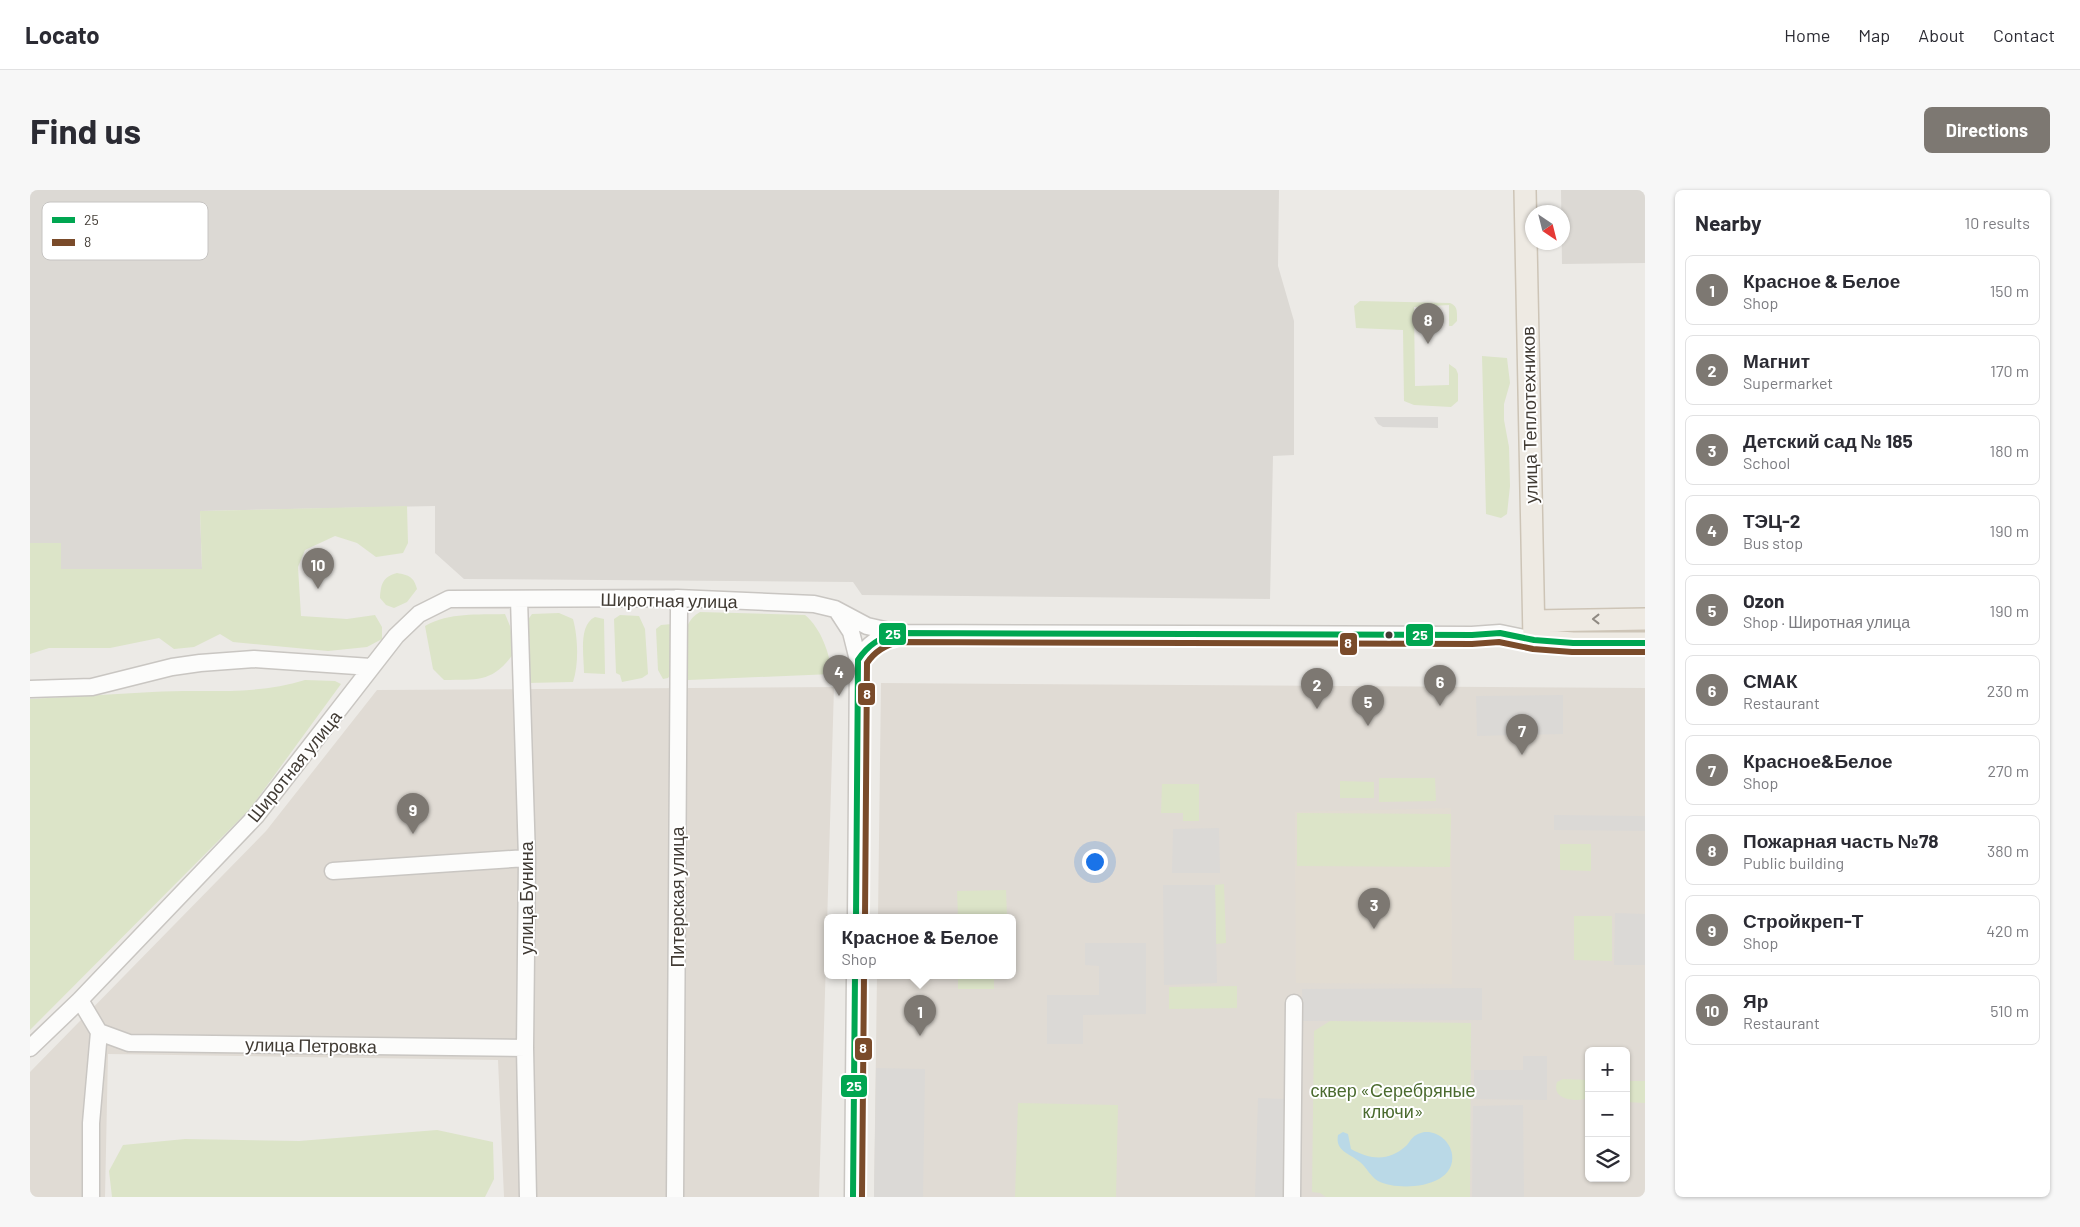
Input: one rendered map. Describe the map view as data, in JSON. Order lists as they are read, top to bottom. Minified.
{"streets":{"main road":["улица Теплотехников","Широтная улица"],"street":["Питерская улица","улица Бунина","улица Петровка"]},"crossings":[["улица Теплотехников","Широтная улица"],["Широтная улица","Питерская улица"],["Широтная улица","улица Бунина"],["улица Бунина","улица Петровка"]],"parks":["сквер «Серебряные ключи»"],"lines":["transit line 25","transit line 8"],"legend":["25","8"],"north":"bottom right","page":{"header":"Locato","nav":["Home","Map","About","Contact"],"buttons":"Directions","title":"Find us","heading":["Nearby","10 results"],"list":[{"mark":"1","name":"Красное & Белое","note":"Shop","value":"150 m"},{"mark":"2","name":"Магнит","note":"Supermarket","value":"170 m"},{"mark":"3","name":"Детский сад № 185","note":"School","value":"180 m"},{"mark":"4","name":"ТЭЦ-2","note":"Bus stop","value":"190 m"},{"mark":"5","name":"Ozon","note":"Shop · Широтная улица","value":"190 m"},{"mark":"6","name":"СМАК","note":"Restaurant","value":"230 m"},{"mark":"7","name":"Красное&Белое","note":"Shop","value":"270 m"},{"mark":"8","name":"Пожарная часть №78","note":"Public building","value":"380 m"},{"mark":"9","name":"Стройкреп-Т","note":"Shop","value":"420 m"},{"mark":"10","name":"Яр","note":"Restaurant","value":"510 m"}],"pins":["8","10","4","6","2","5","7","9","3","1"],"popup":["Красное & Белое","Shop"],"map_buttons":["+","−"]}}
